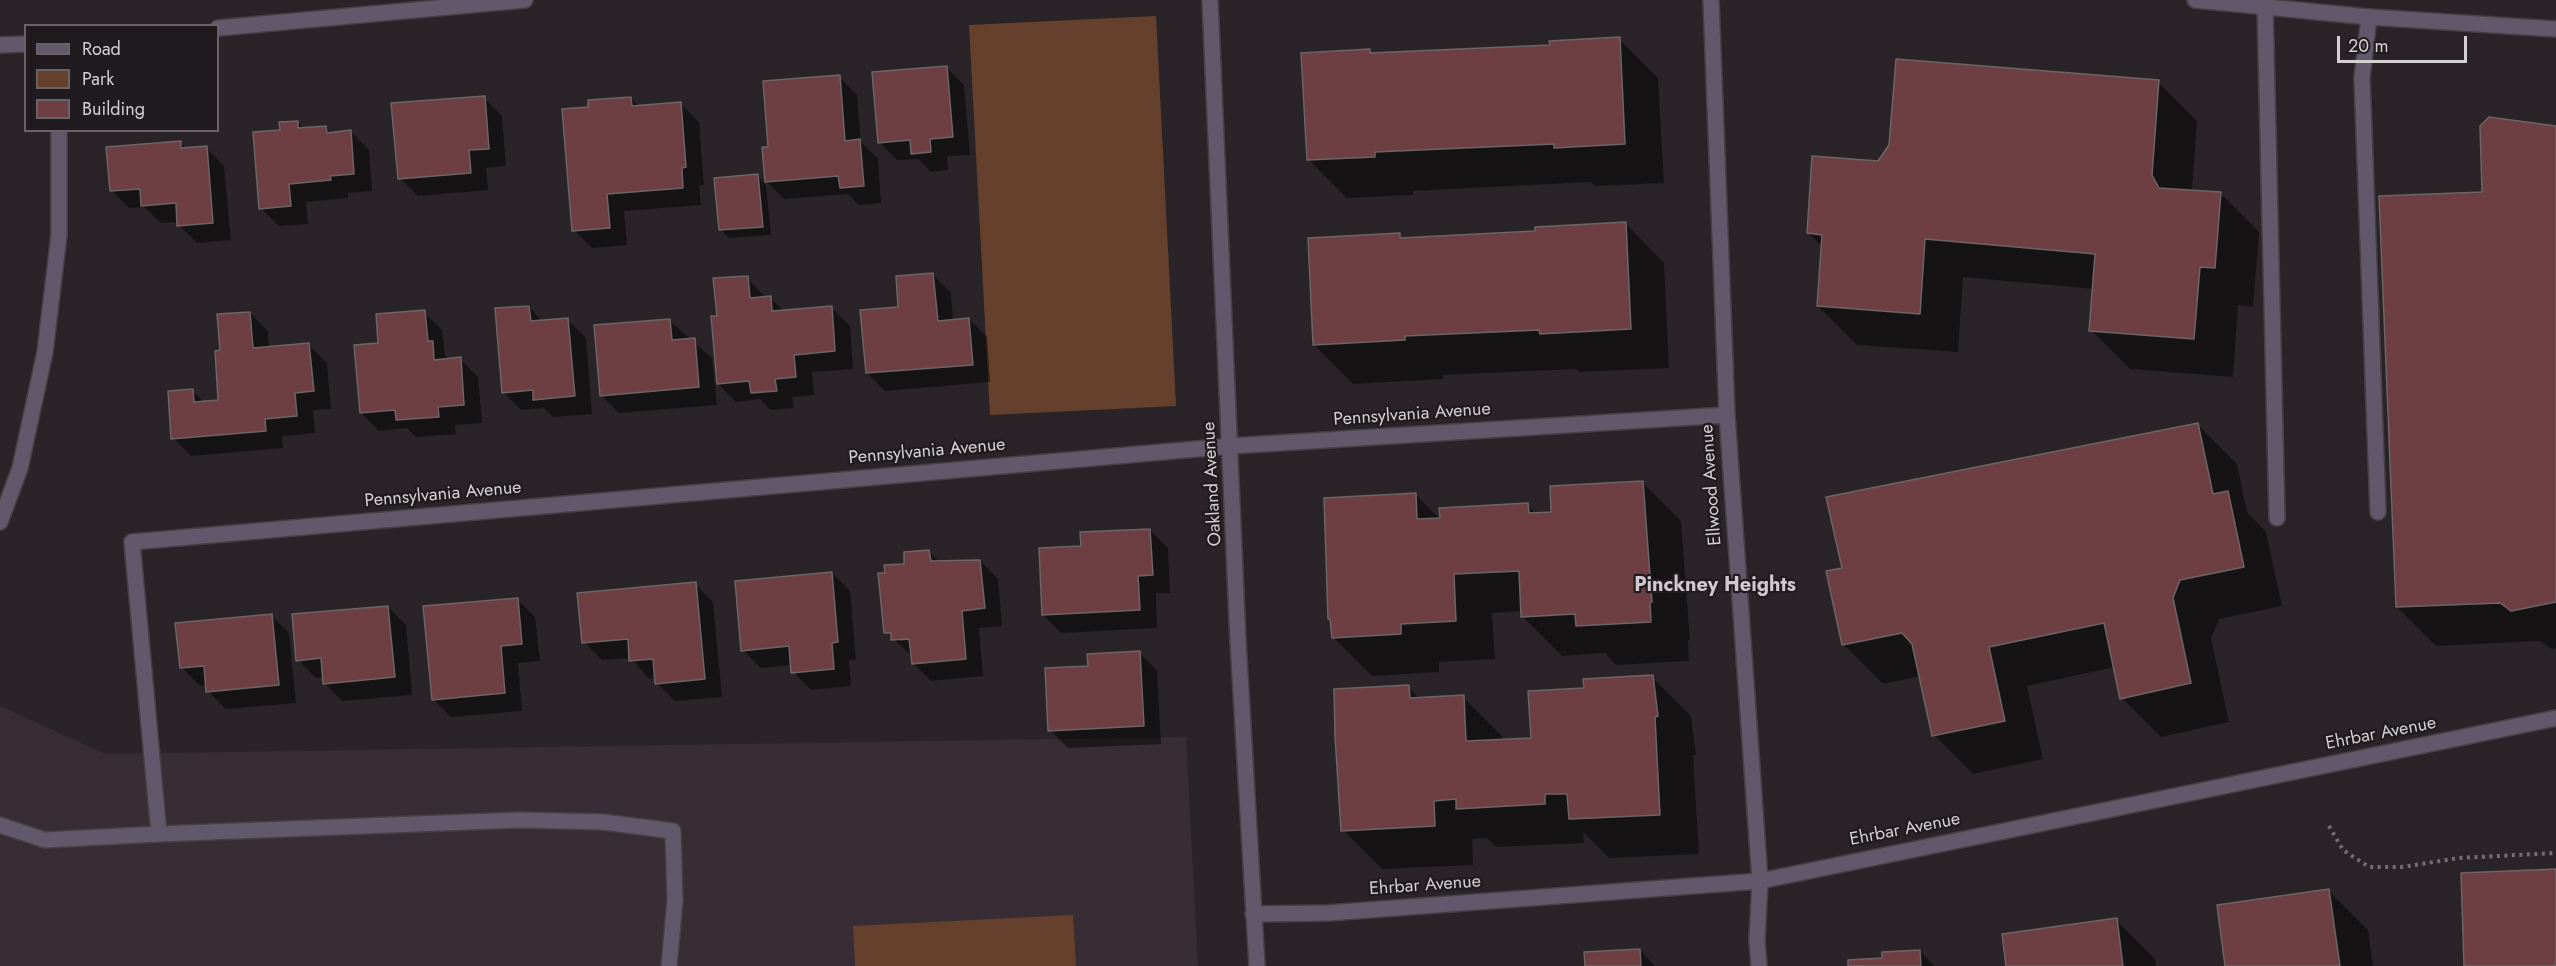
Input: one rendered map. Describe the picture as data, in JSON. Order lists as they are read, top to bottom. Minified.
{"streets":{"street":["Pennsylvania Avenue","Oakland Avenue","Ellwood Avenue","Ehrbar Avenue"]},"crossings":[["Pennsylvania Avenue","Oakland Avenue"],["Pennsylvania Avenue","Ellwood Avenue"],["Oakland Avenue","Ehrbar Avenue"],["Ellwood Avenue","Ehrbar Avenue"]],"districts":["Pinckney Heights"],"legend":["Road","Park","Building"],"scale_bar":"20 m"}
